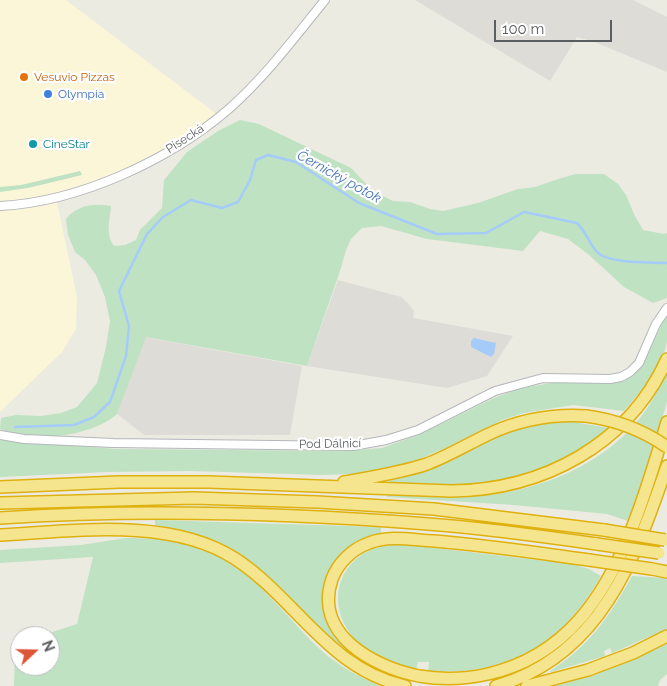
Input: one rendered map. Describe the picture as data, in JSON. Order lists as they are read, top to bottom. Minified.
{"streets":{"street":["Písecká","Pod Dálnicí"]},"water":["Černický potok"],"places":["Vesuvio Pizzas","Olympia","CineStar"],"scale_bar":"100 m","north":"right"}
